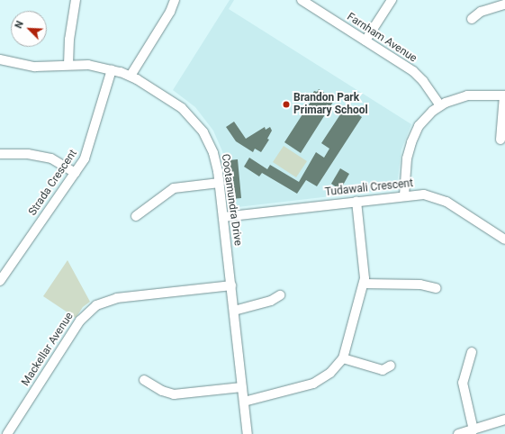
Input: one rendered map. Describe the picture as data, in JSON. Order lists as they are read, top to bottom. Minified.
{"streets":{"street":["Farnham Avenue","Strada Crescent","Tudawali Crescent","Cootamundra Drive","Mackellar Avenue"]},"crossings":[["Strada Crescent","Cootamundra Drive"],["Tudawali Crescent","Cootamundra Drive"],["Cootamundra Drive","Mackellar Avenue"]],"places":["Brandon Park Primary School"],"north":"top left"}
